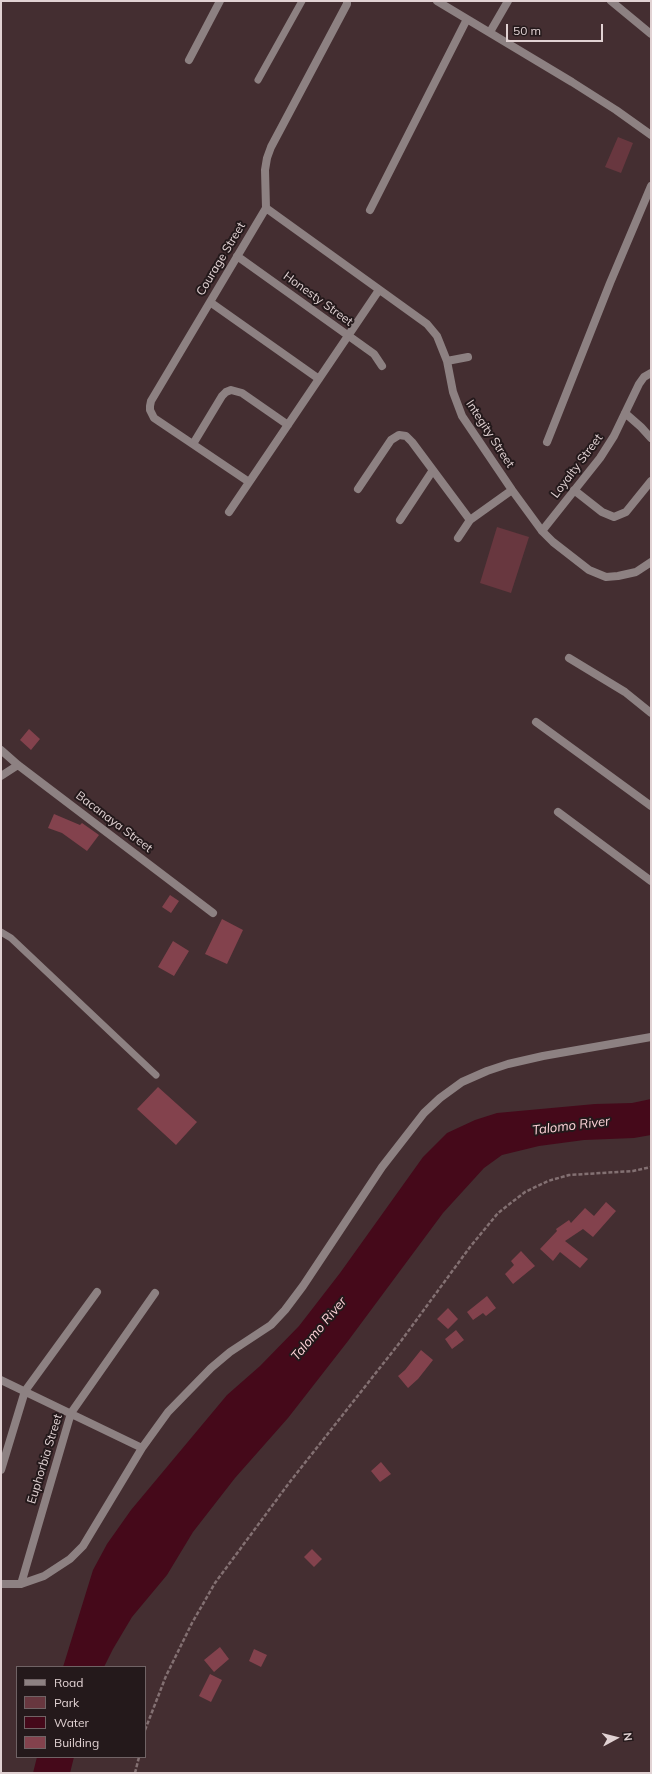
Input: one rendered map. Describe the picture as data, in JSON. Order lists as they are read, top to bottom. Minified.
{"streets":{"street":["Courage Street","Honesty Street","Integity Street","Loyalty Street","Bacanaya Street","Euphorbia Street"]},"crossings":[["Courage Street","Honesty Street"],["Courage Street","Integity Street"],["Integity Street","Loyalty Street"]],"water":["Talomo River"],"legend":["Road","Park","Water","Building"],"scale_bar":"50 m","north":"right"}
